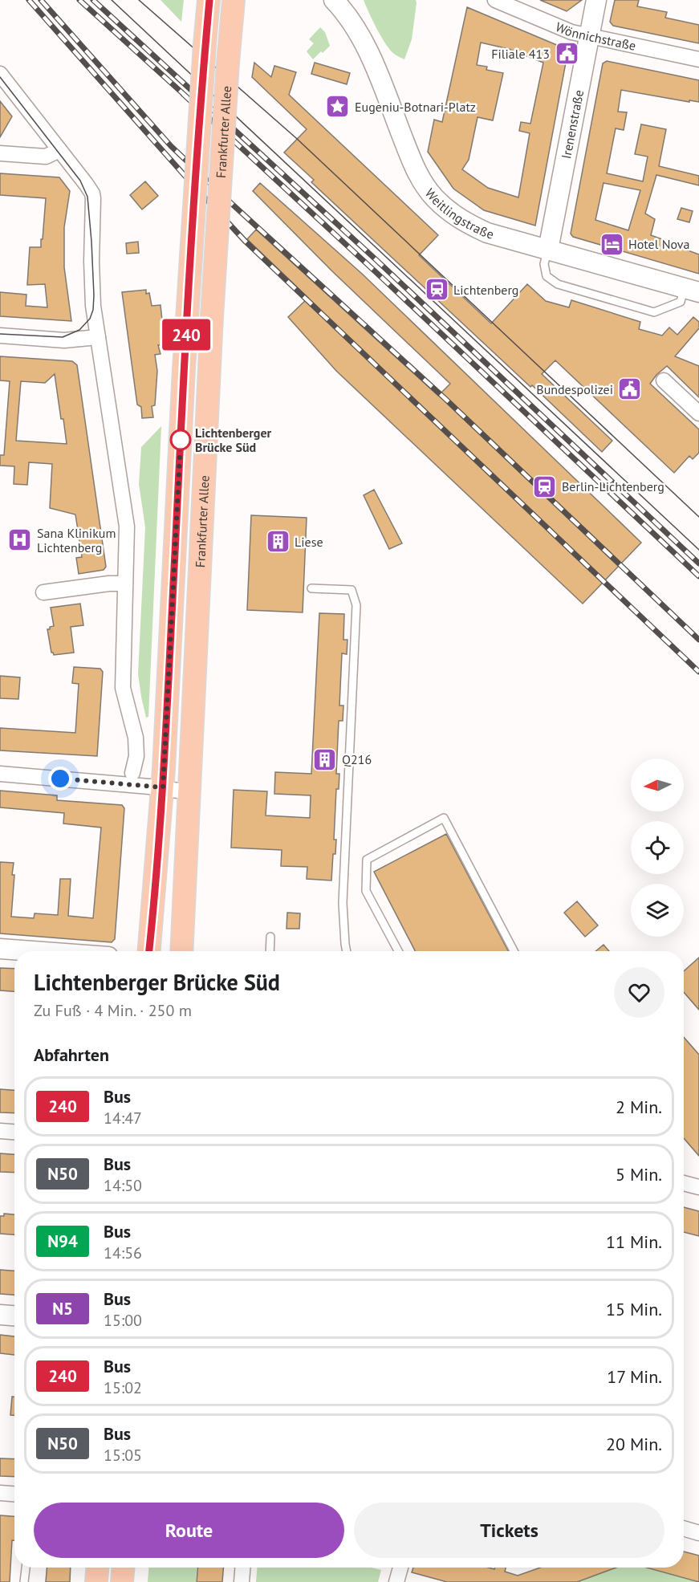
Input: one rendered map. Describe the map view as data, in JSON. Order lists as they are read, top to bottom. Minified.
{"streets":{"main road":["Frankfurter Allee"],"street":["Wönnichstraße","Irenenstraße","Weitlingstraße"]},"crossings":[["Wönnichstraße","Irenenstraße"],["Irenenstraße","Weitlingstraße"]],"places":{"public building":["Filiale 413","Bundespolizei"],"place":["Eugeniu-Botnari-Platz"],"hotel":["Hotel Nova"],"station":["Lichtenberg","Berlin-Lichtenberg"],"other":["Lichtenberger Brücke Süd"],"hospital":["Sana Klinikum Lichtenberg"],"building":["Liese","Q216"]},"lines":["bus line 240"],"north":"left","page":{"on_map":"240","heading":[["Lichtenberger Brücke Süd","Zu Fuß · 4 Min. · 250 m"],"Abfahrten"],"list":[{"mark":"240","name":"Bus","note":"14:47","value":"2 Min."},{"mark":"N50","name":"Bus","note":"14:50","value":"5 Min."},{"mark":"N94","name":"Bus","note":"14:56","value":"11 Min."},{"mark":"N5","name":"Bus","note":"15:00","value":"15 Min."},{"mark":"240","name":"Bus","note":"15:02","value":"17 Min."},{"mark":"N50","name":"Bus","note":"15:05","value":"20 Min."}],"buttons":["Route","Tickets"]}}
